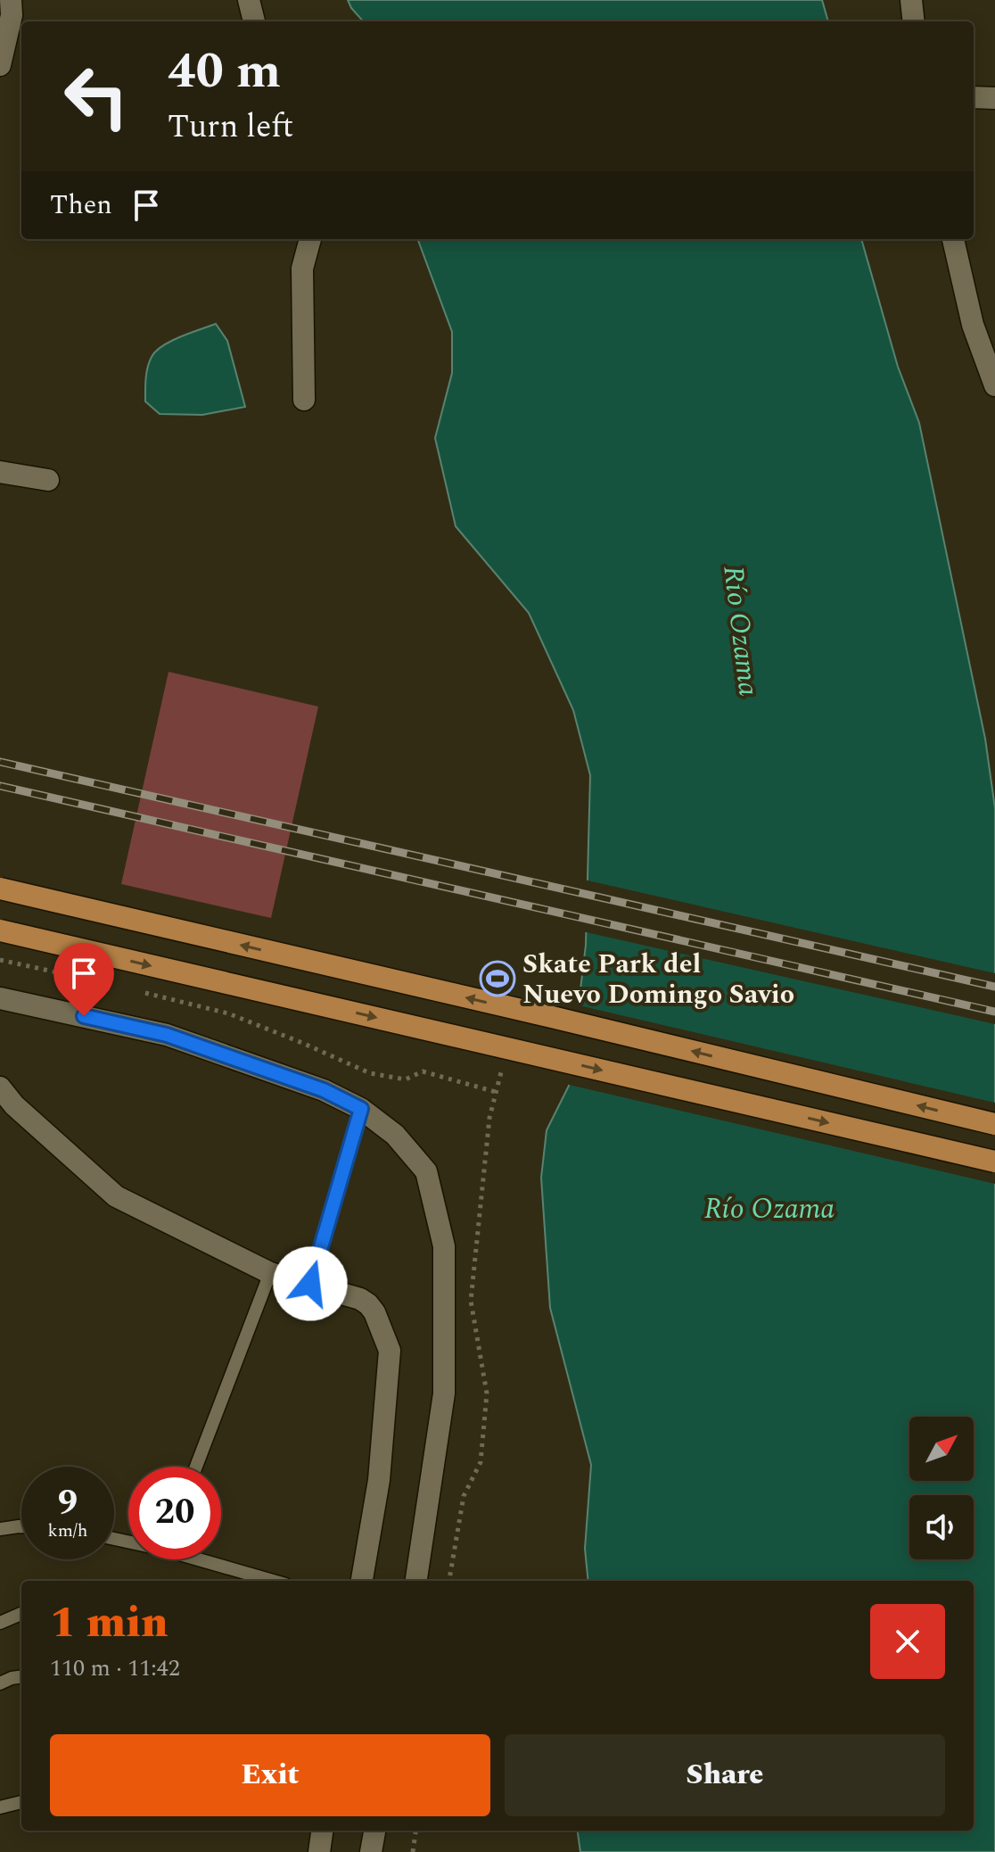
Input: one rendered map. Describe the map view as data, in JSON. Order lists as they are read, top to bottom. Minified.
{"water":["Río Ozama"],"places":{"sports":["Skate Park del Nuevo Domingo Savio"]},"north":"top right","page":{"turn":["40 m","Turn left"],"then":"Then","speed":"9 km/h","limit":"20","heading":["1 min","110 m · 11:42"],"buttons":["Exit","Share"]}}
